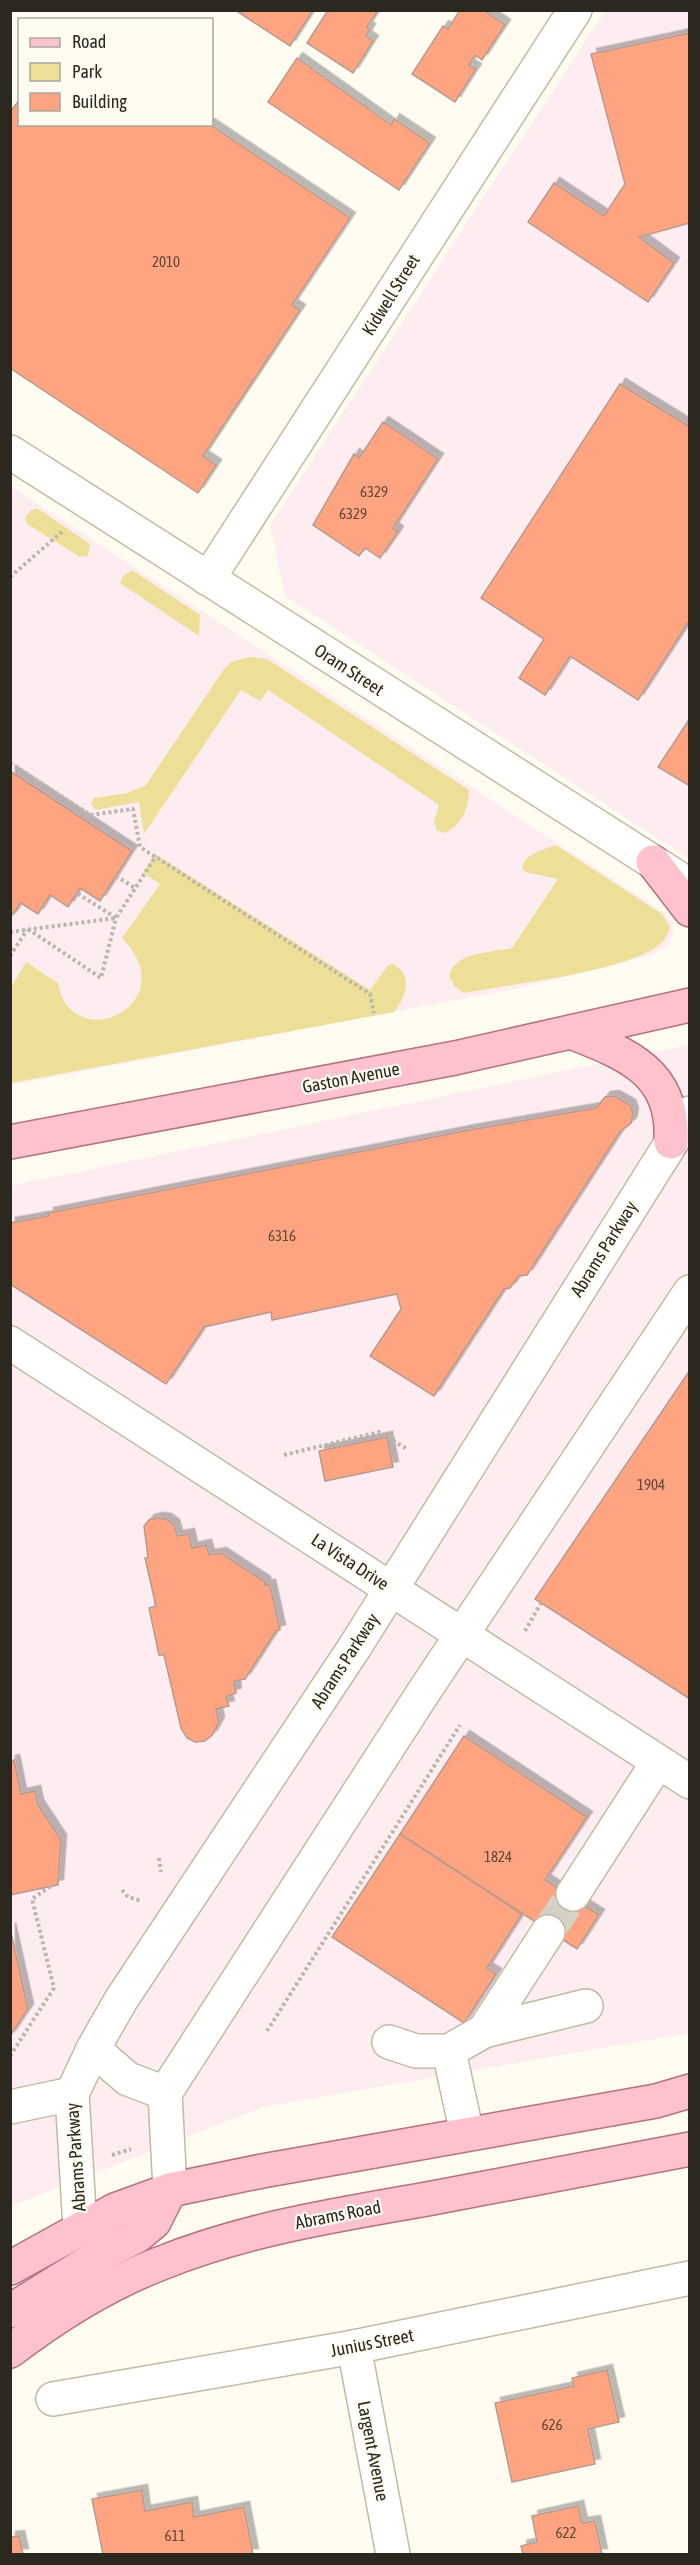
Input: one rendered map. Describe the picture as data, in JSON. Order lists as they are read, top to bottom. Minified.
{"streets":{"main road":["Gaston Avenue","Abrams Road"],"street":["Kidwell Street","Oram Street","Abrams Parkway","La Vista Drive","Junius Street","Largent Avenue"]},"crossings":[["Kidwell Street","Oram Street"],["Abrams Parkway","La Vista Drive"],["Junius Street","Largent Avenue"]],"house_numbers":["2010","6329","6329","6316","1904","1824","626","622","611"],"legend":["Road","Park","Building"]}
